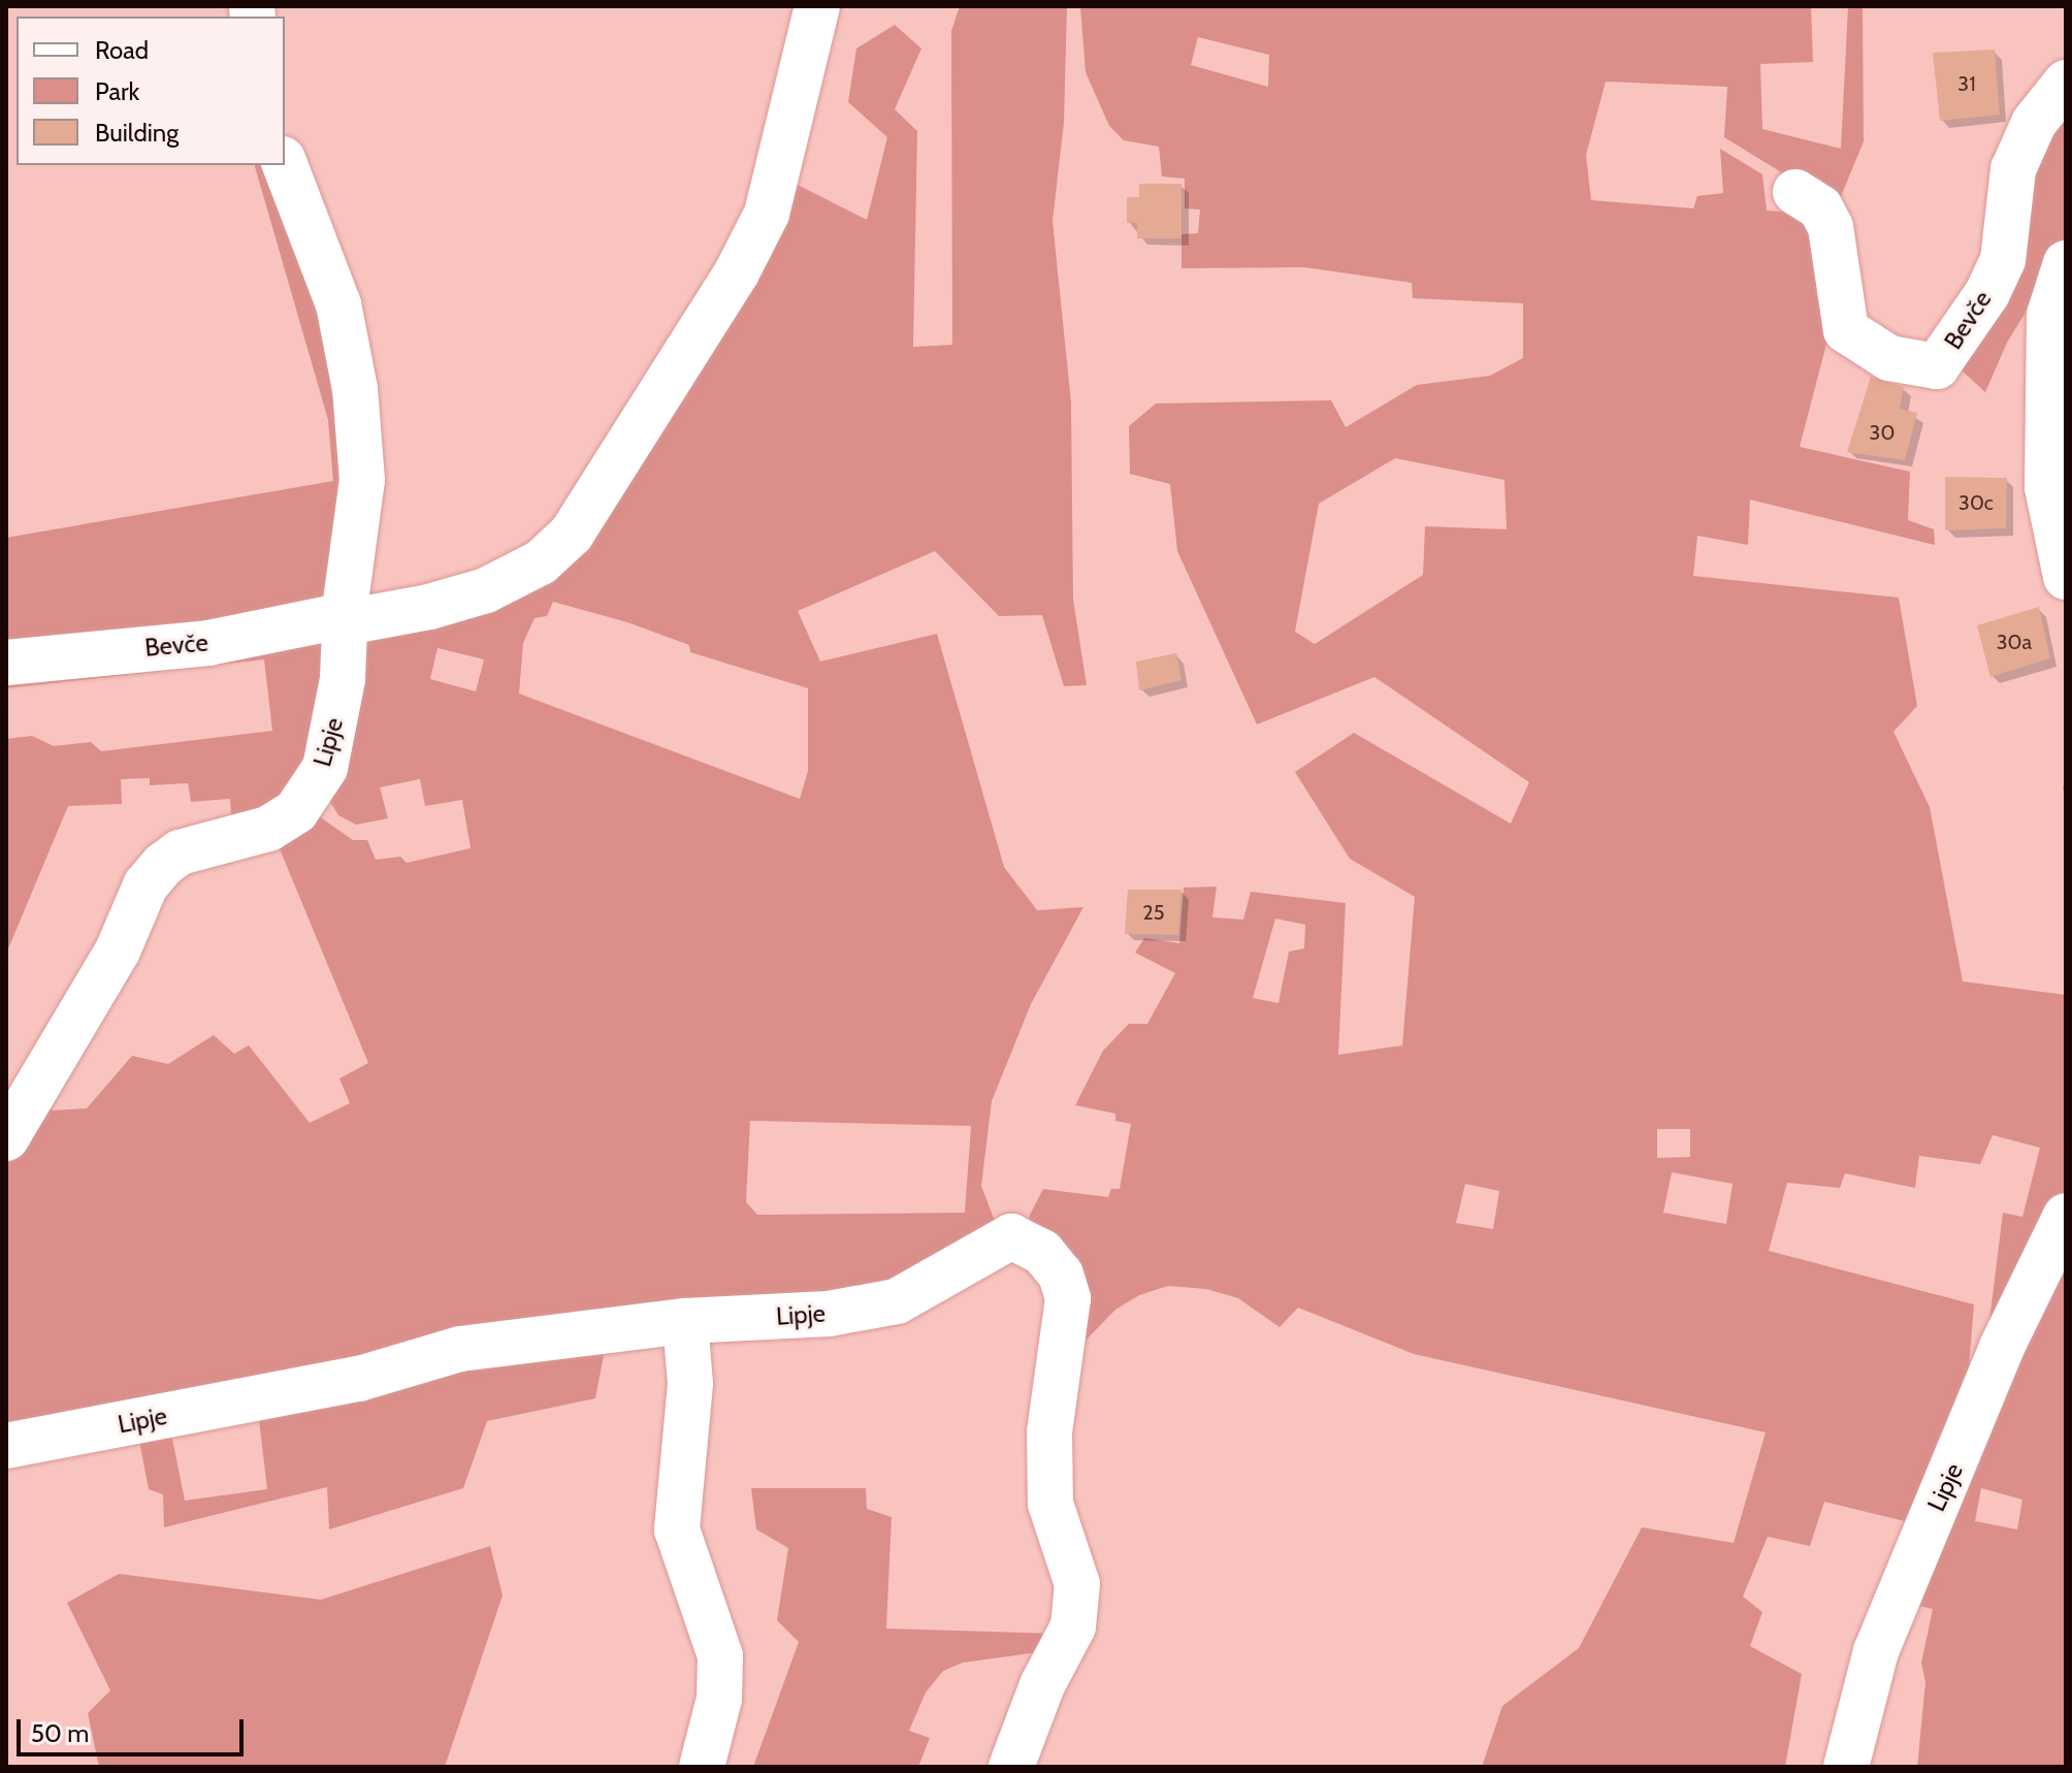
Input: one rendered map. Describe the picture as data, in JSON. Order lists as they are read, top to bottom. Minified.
{"streets":{"street":["Bevče","Lipje"]},"crossings":[["Bevče","Lipje"]],"house_numbers":["31","30","30c","30a","25"],"legend":["Road","Park","Building"],"scale_bar":"50 m"}
